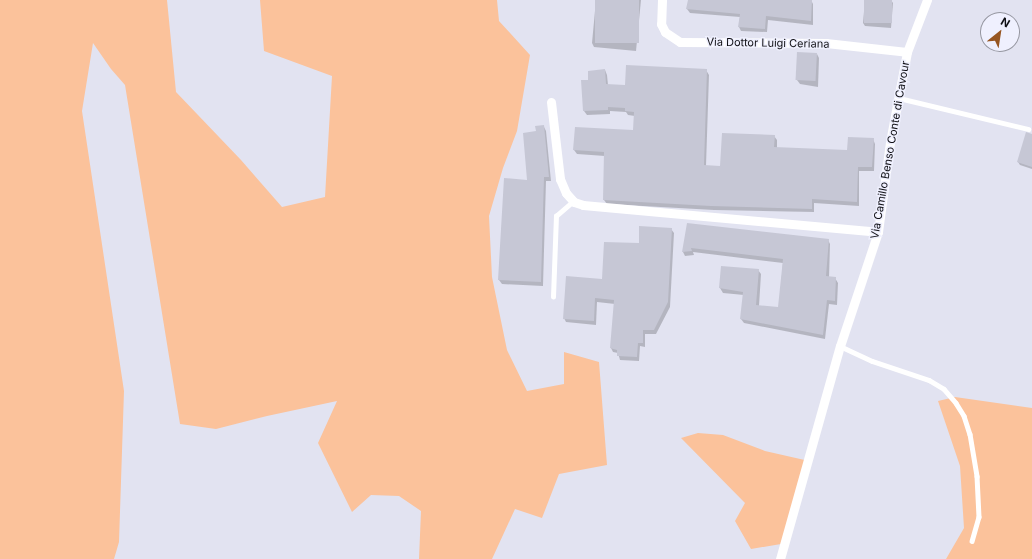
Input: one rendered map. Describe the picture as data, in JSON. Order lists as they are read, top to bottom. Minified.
{"streets":{"street":["Via Dottor Luigi Ceriana","Via Camillo Benso Conte di Cavour"]},"crossings":[["Via Dottor Luigi Ceriana","Via Camillo Benso Conte di Cavour"]],"north":"top right"}
